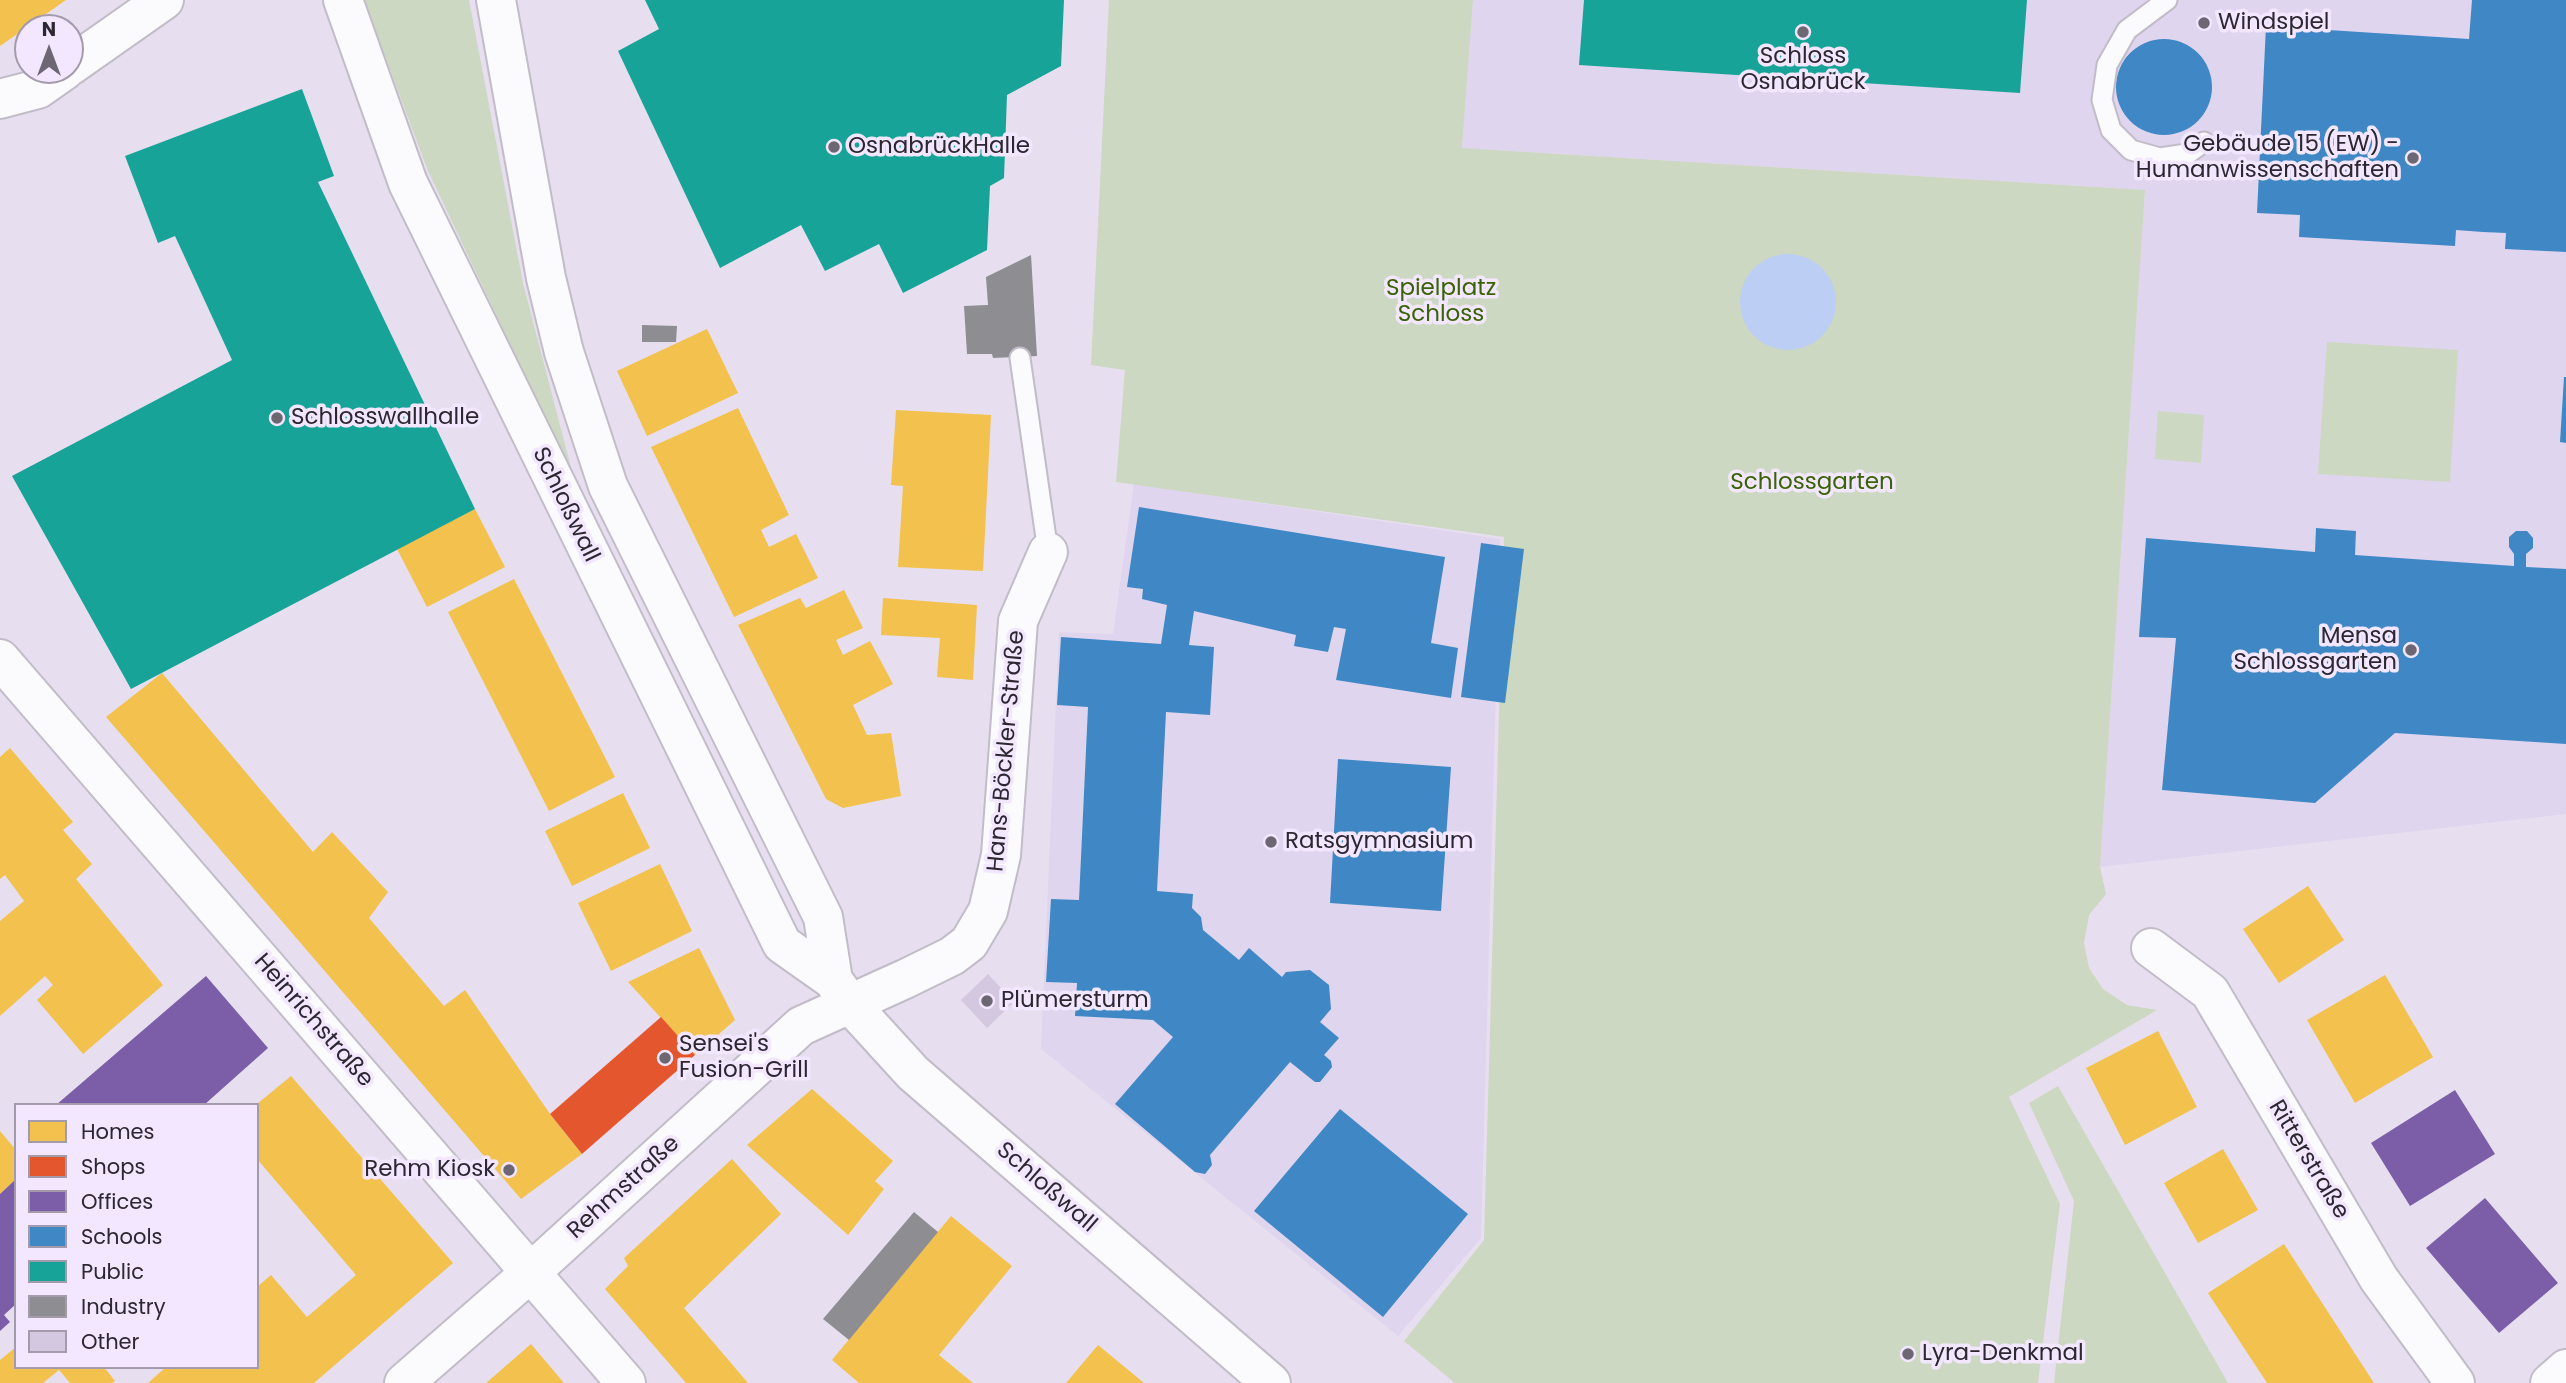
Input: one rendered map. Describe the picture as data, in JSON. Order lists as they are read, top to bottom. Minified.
{"streets":{"street":["Schloßwall","Hans-Böckler-Straße","Heinrichstraße","Ritterstraße","Rehmstraße"]},"crossings":[["Schloßwall","Hans-Böckler-Straße"],["Schloßwall","Rehmstraße"],["Hans-Böckler-Straße","Rehmstraße"],["Heinrichstraße","Rehmstraße"]],"parks":["Spielplatz Schloss","Schlossgarten"],"places":["Windspiel","Schloss Osnabrück","OsnabrückHalle","Gebäude 15 (EW) - Humanwissenschaften","Schlosswallhalle","Mensa Schlossgarten","Ratsgymnasium","Plümersturm","Sensei's Fusion-Grill","Rehm Kiosk","Lyra-Denkmal"],"legend":["Homes","Shops","Offices","Schools","Public","Industry","Other"],"north":"top"}
